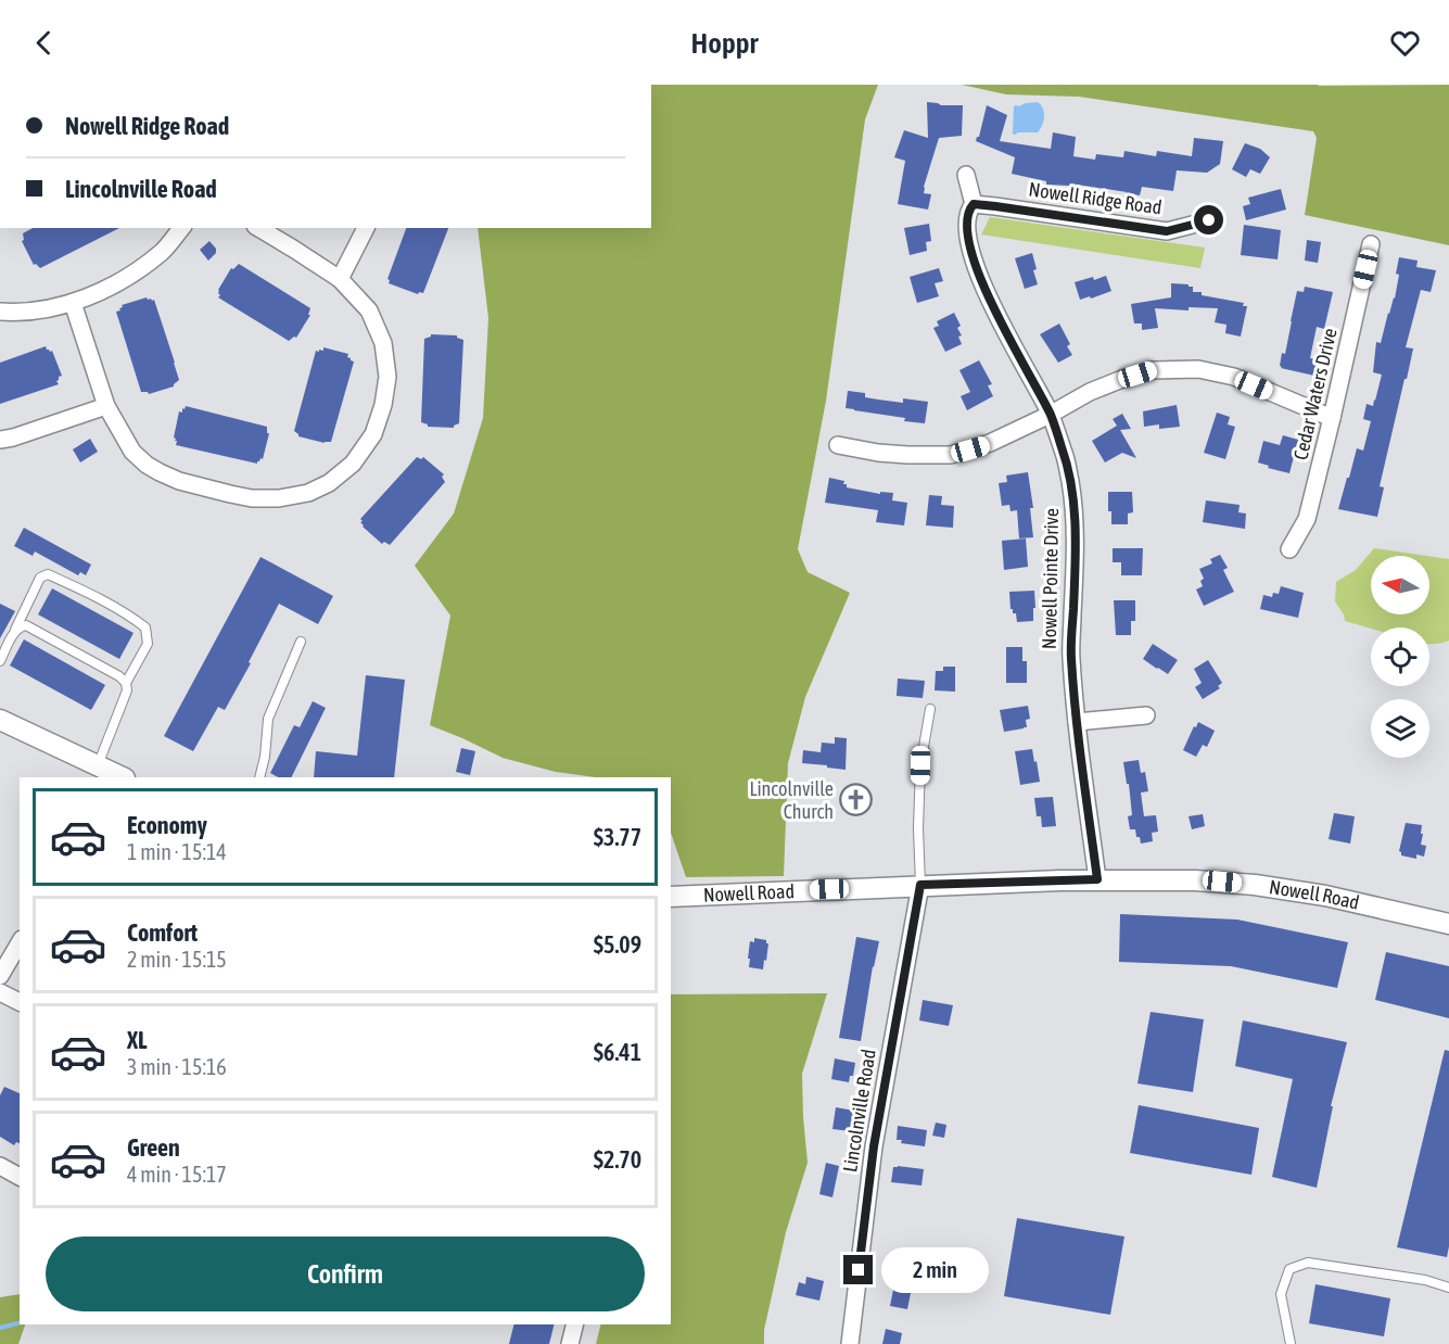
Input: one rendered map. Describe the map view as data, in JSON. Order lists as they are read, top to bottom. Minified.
{"streets":{"street":["Nowell Ridge Road","Cedar Waters Drive","Nowell Pointe Drive","Nowell Road","Lincolnville Road"]},"crossings":[["Nowell Ridge Road","Nowell Pointe Drive"],["Nowell Pointe Drive","Nowell Road"],["Nowell Road","Lincolnville Road"]],"places":{"church":["Lincolnville Church"]},"north":"left","page":{"header":"Hoppr","banner":["Nowell Ridge Road","Lincolnville Road"],"list":[{"name":"Economy","note":"1 min · 15:14","value":"$3.77"},{"name":"Comfort","note":"2 min · 15:15","value":"$5.09"},{"name":"XL","note":"3 min · 15:16","value":"$6.41"},{"name":"Green","note":"4 min · 15:17","value":"$2.70"}],"buttons":"Confirm","bubble":"2 min"}}
